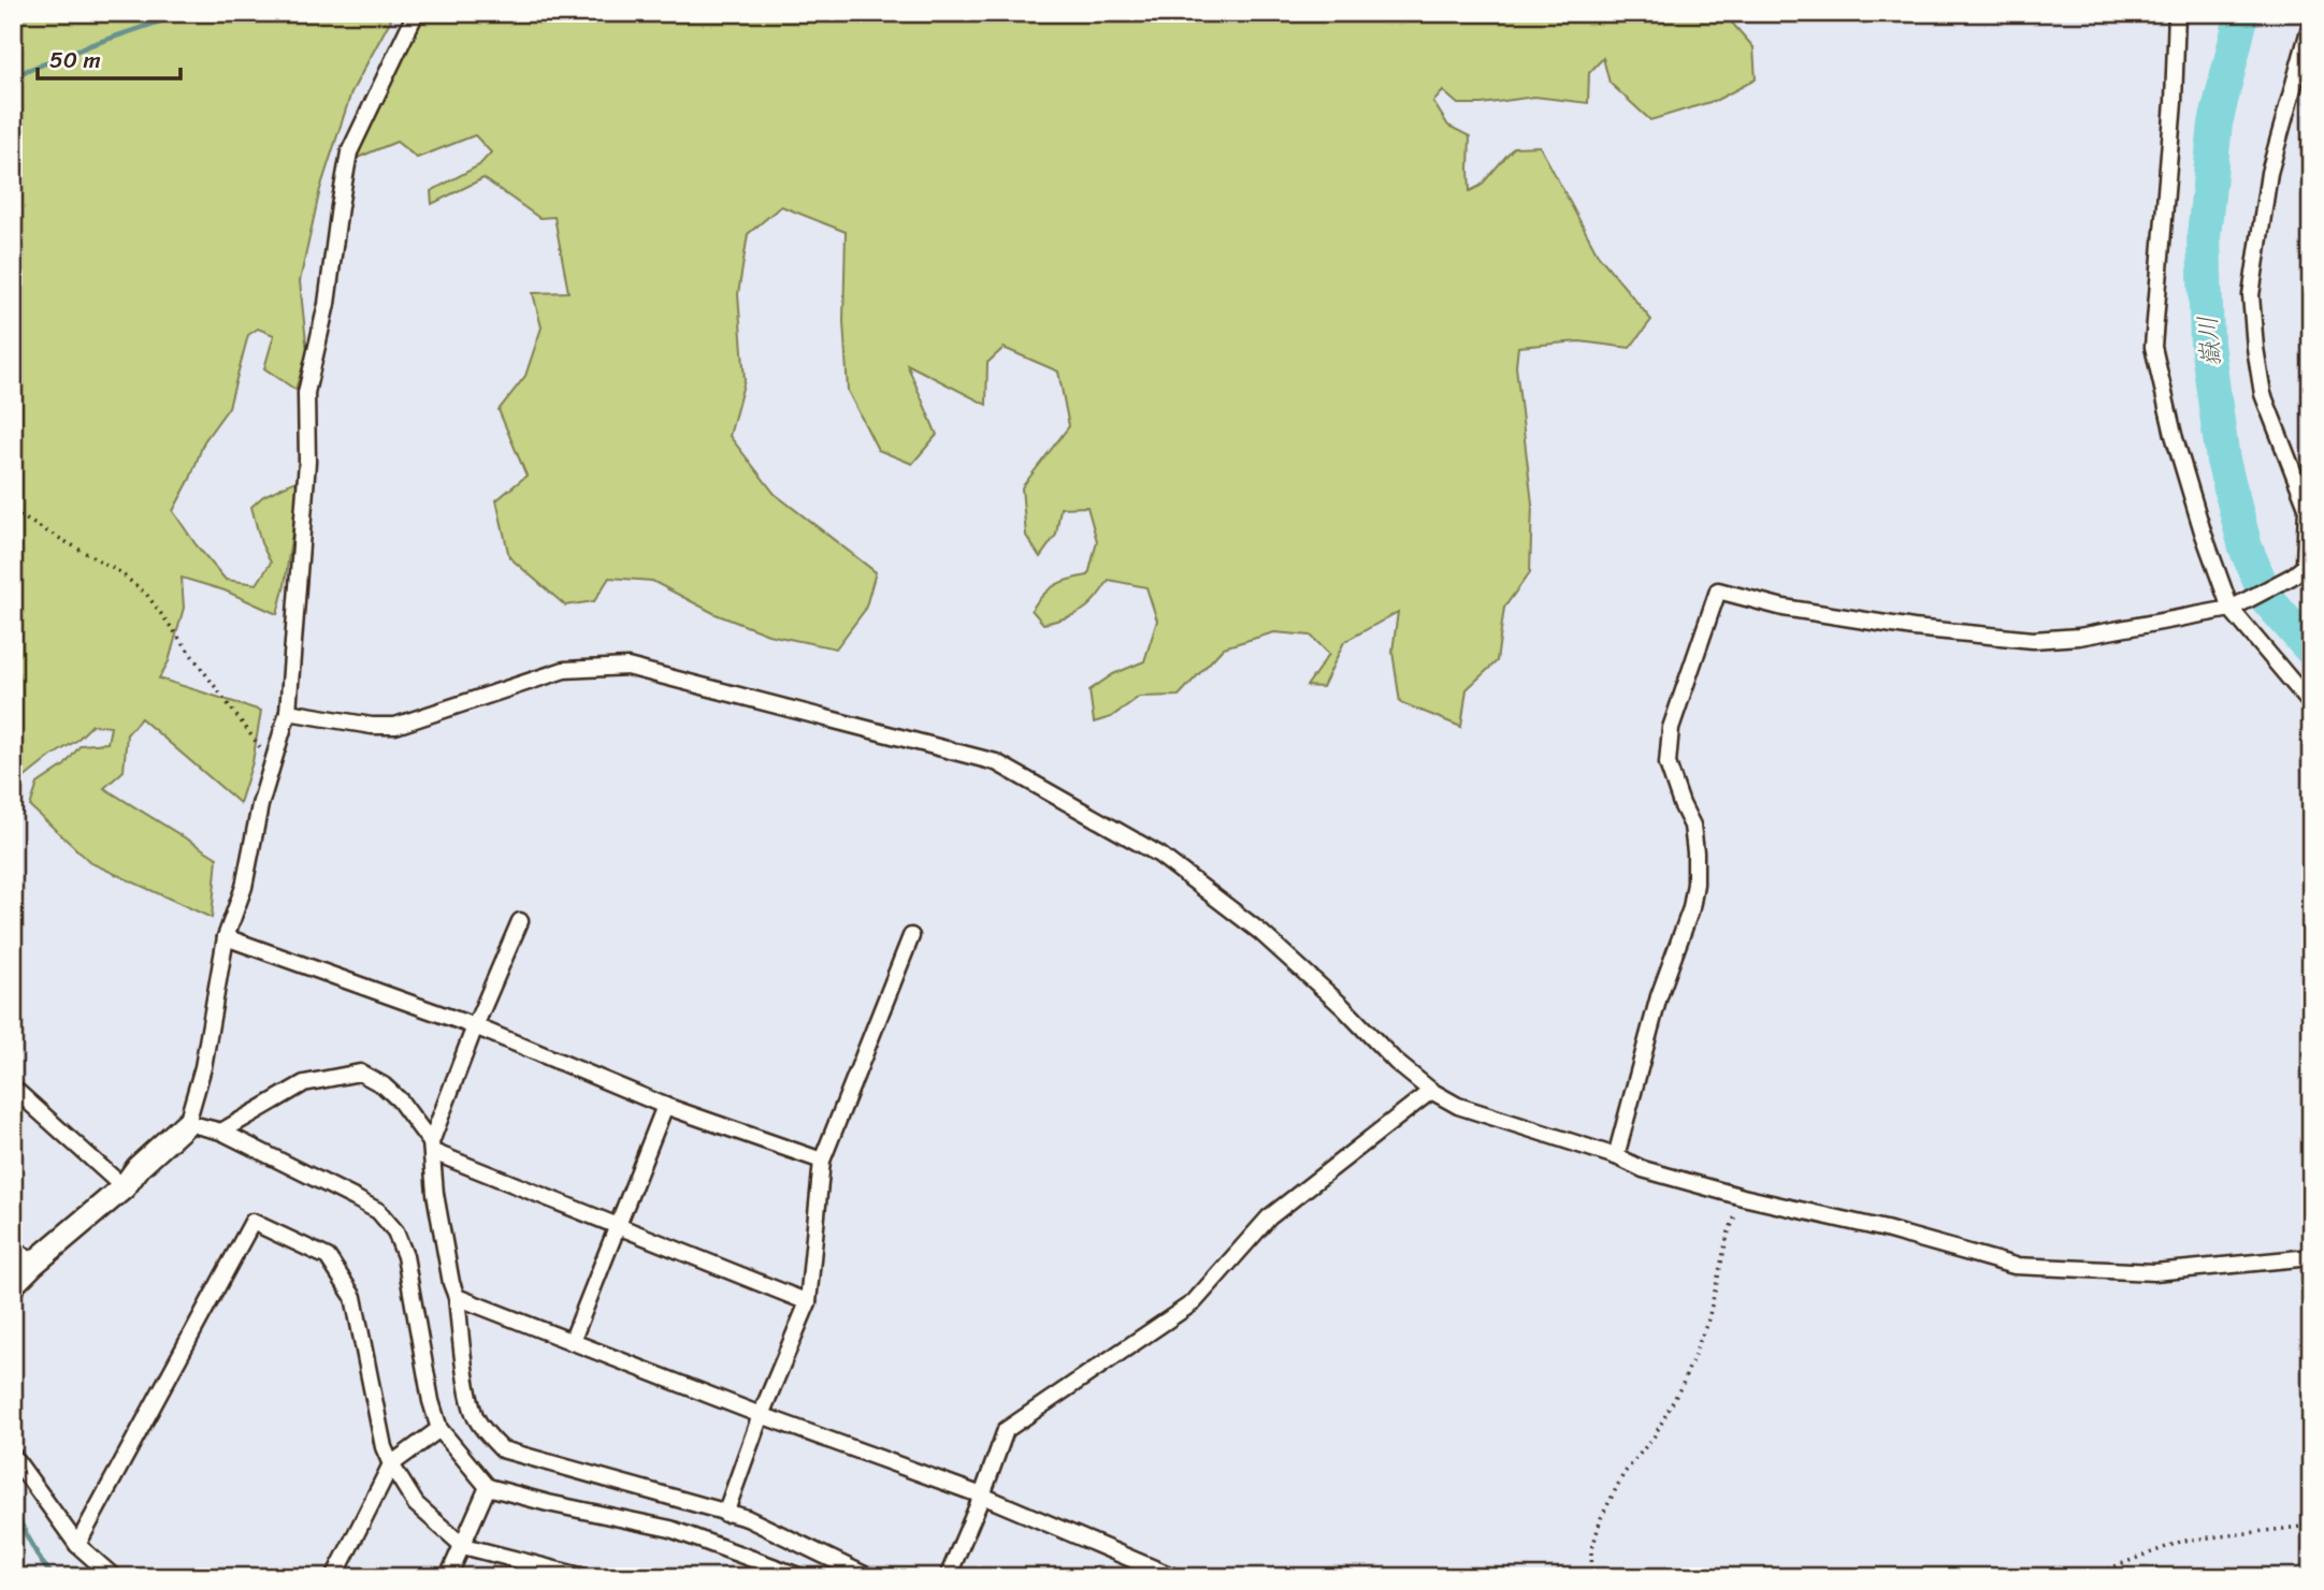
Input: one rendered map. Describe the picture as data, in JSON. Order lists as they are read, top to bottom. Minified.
{"water":["嶽川"],"scale_bar":"50 m"}
